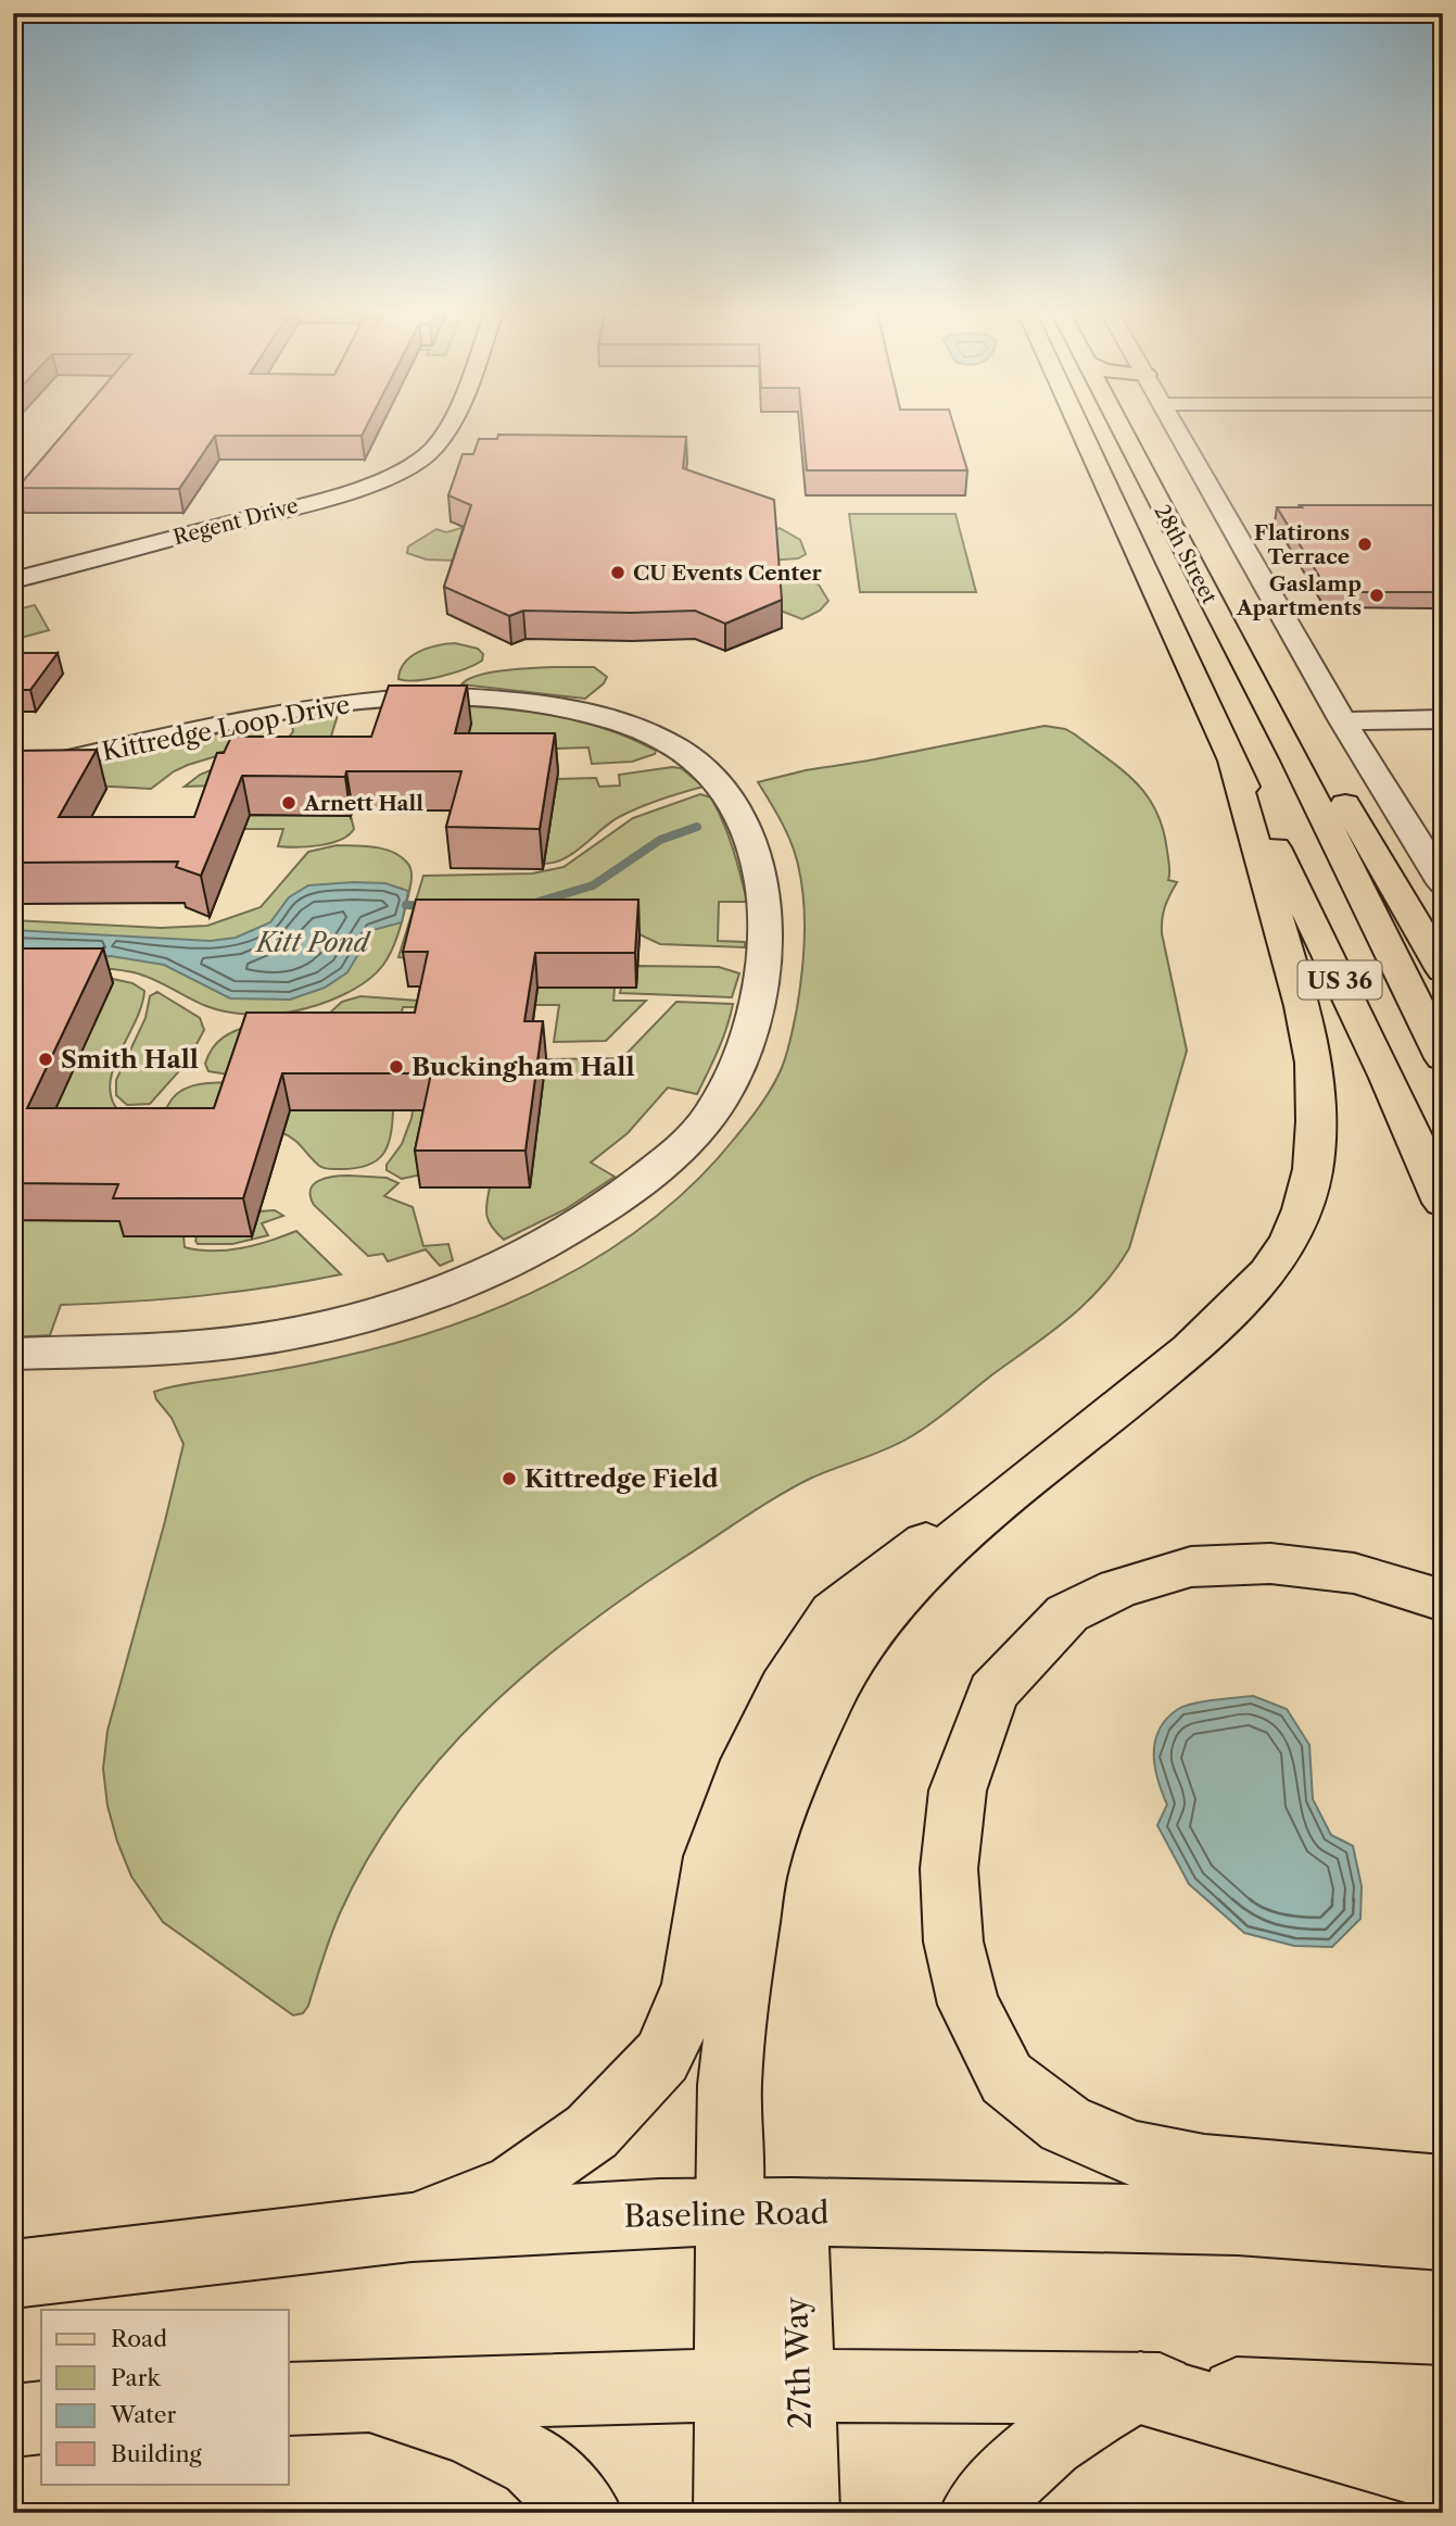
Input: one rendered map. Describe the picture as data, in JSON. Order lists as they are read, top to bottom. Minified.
{"streets":{"main road":["28th Street","US 36","Baseline Road","27th Way"],"street":["Regent Drive","Kittredge Loop Drive"]},"crossings":[["28th Street","US 36"],["Baseline Road","27th Way"]],"water":["Kitt Pond"],"places":["Flatirons Terrace","CU Events Center","Gaslamp Apartments","Arnett Hall","Smith Hall","Buckingham Hall","Kittredge Field"],"legend":["Road","Park","Water","Building"]}
